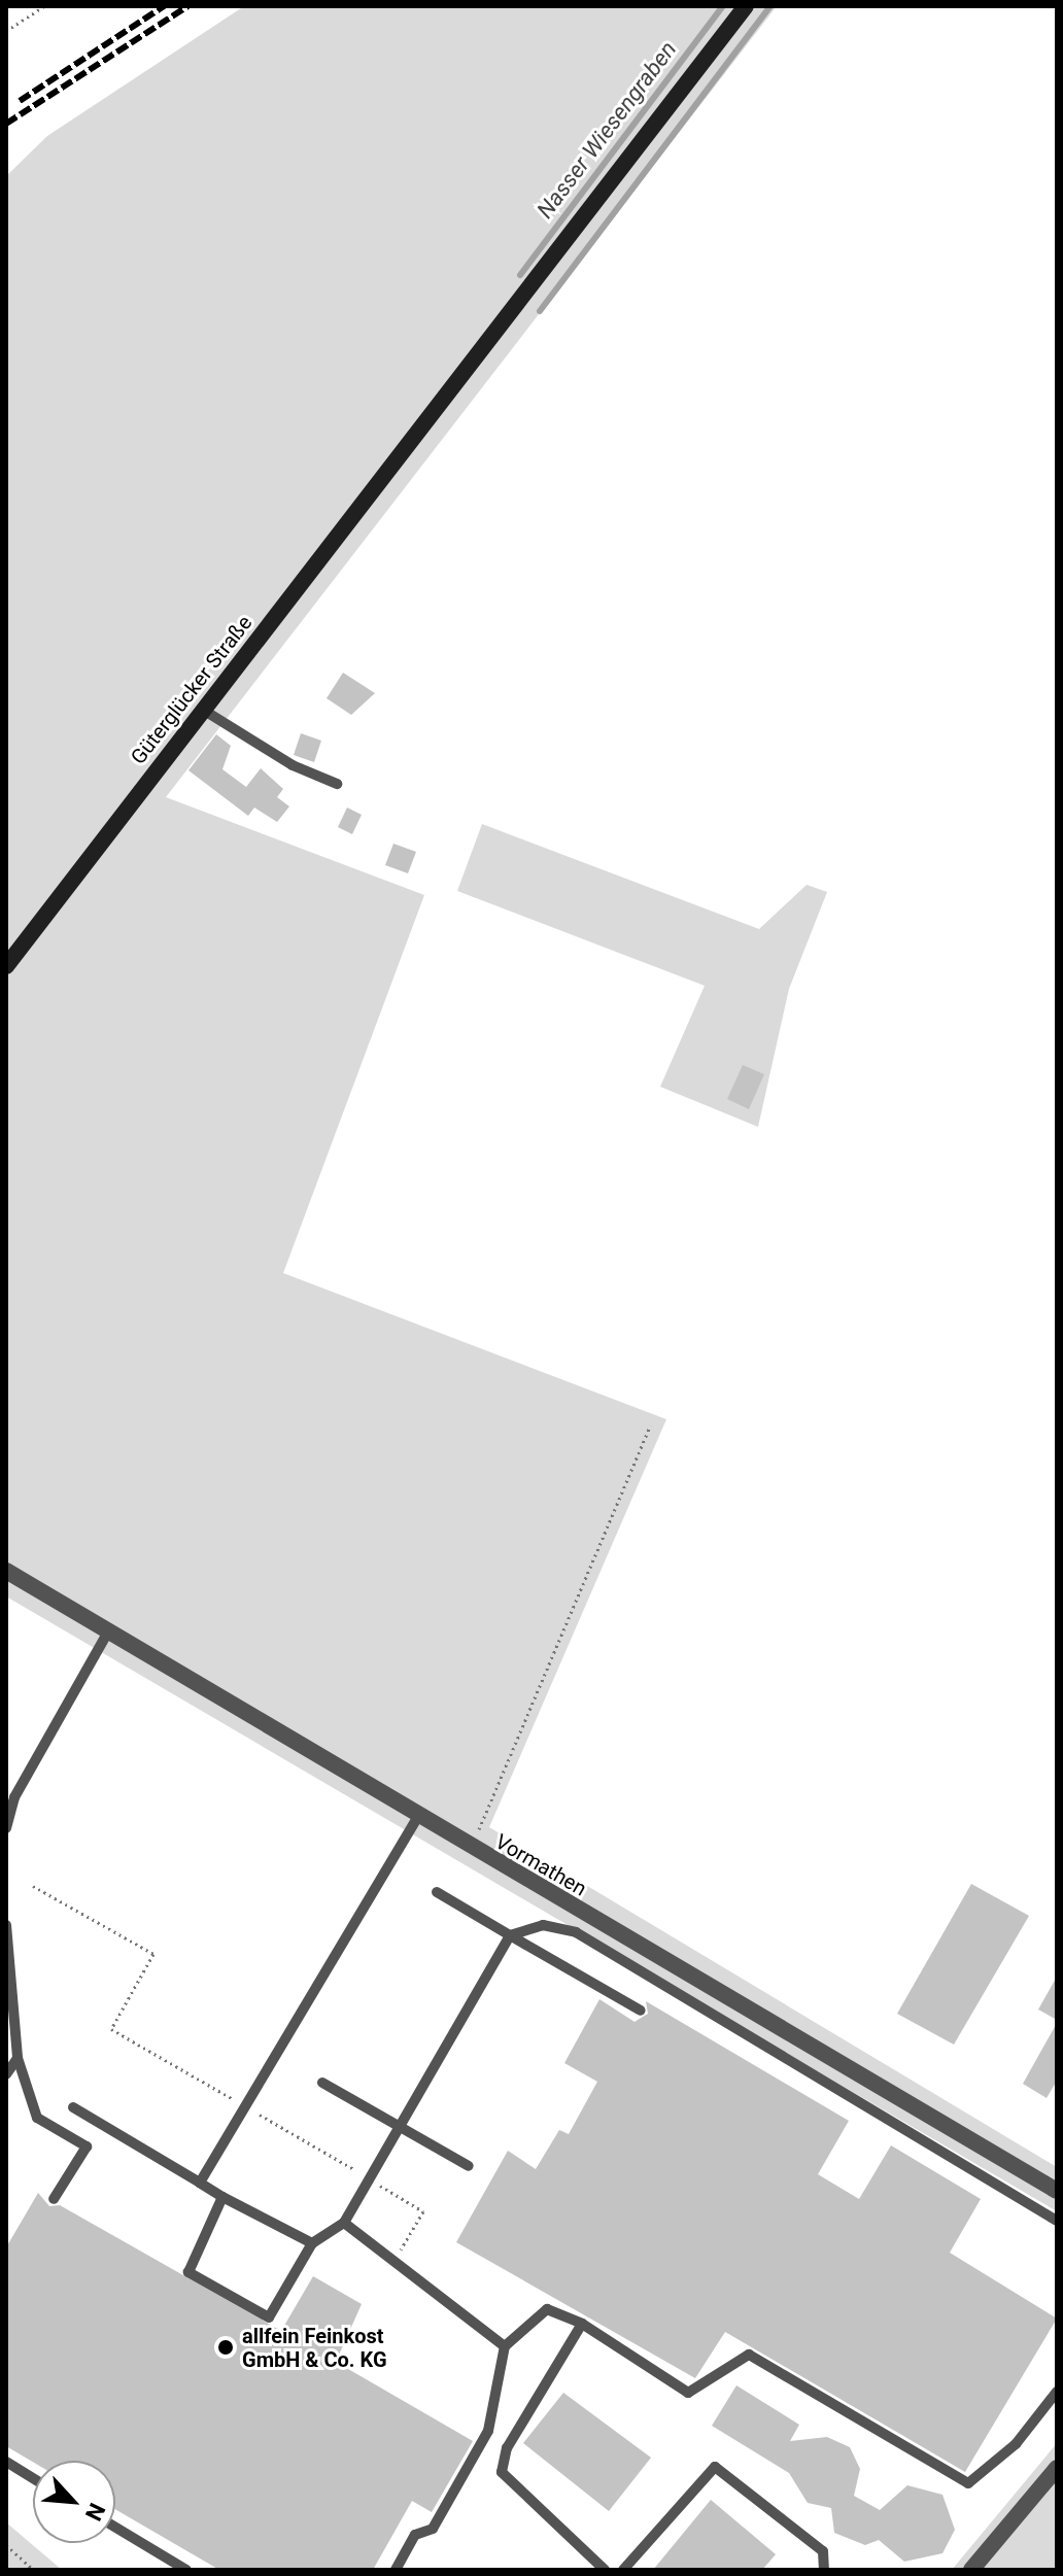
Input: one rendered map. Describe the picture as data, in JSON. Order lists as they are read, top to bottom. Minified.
{"streets":{"street":["Güterglücker Straße","Vormathen"]},"water":["Nasser Wiesengraben"],"places":["allfein Feinkost GmbH & Co. KG"],"north":"bottom right"}
